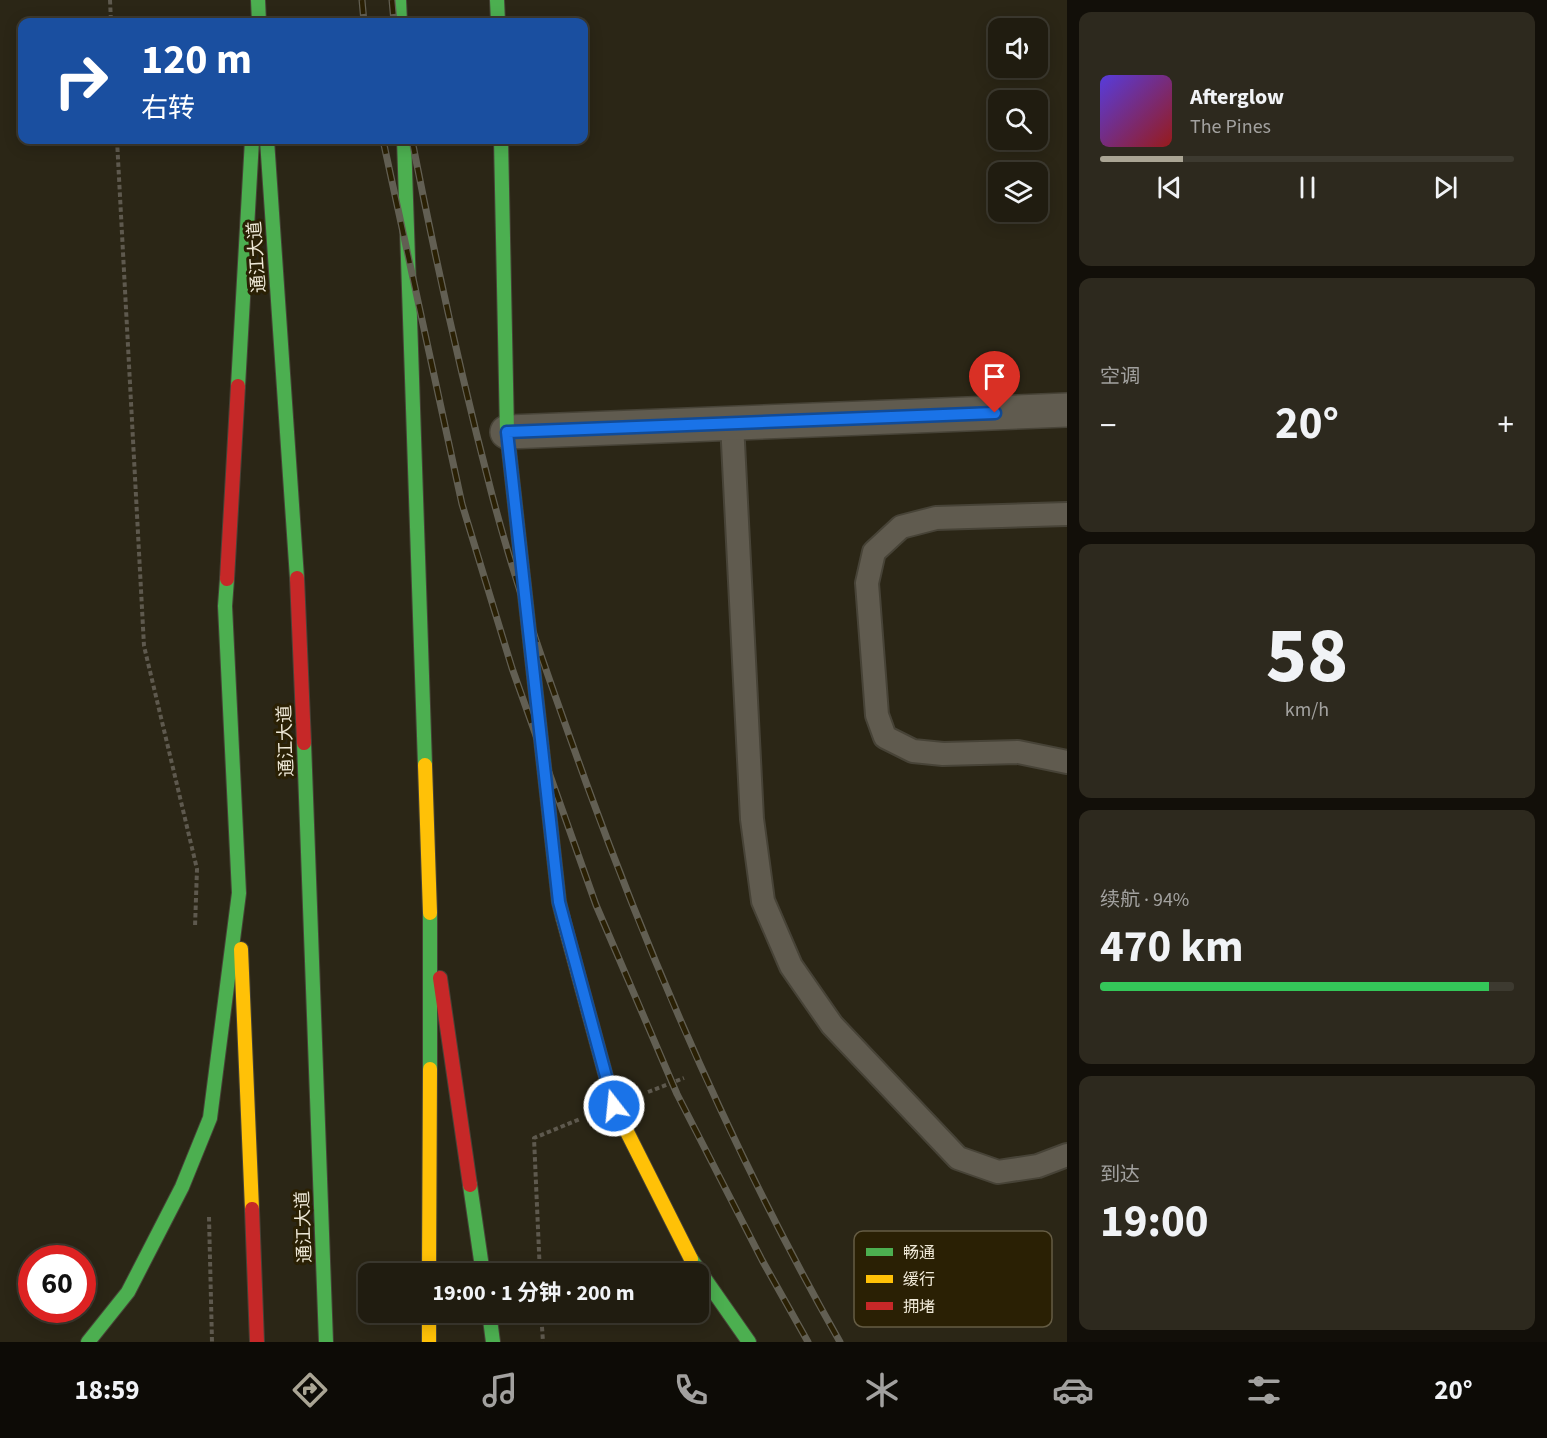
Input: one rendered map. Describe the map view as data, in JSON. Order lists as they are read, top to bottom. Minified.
{"streets":{"main road":["通江大道"]},"legend":["畅通","缓行","拥堵"],"page":{"turn":["120 m","右转"],"song":["Afterglow","The Pines"],"tile":["空调",["58","km/h"],["续航 · 94%","470 km"],["到达","19:00"]],"heat":["−","20°","+"],"limit":"60","trip":"19:00 · 1 分钟 · 200 m","tabs":["18:59","20°"]}}
